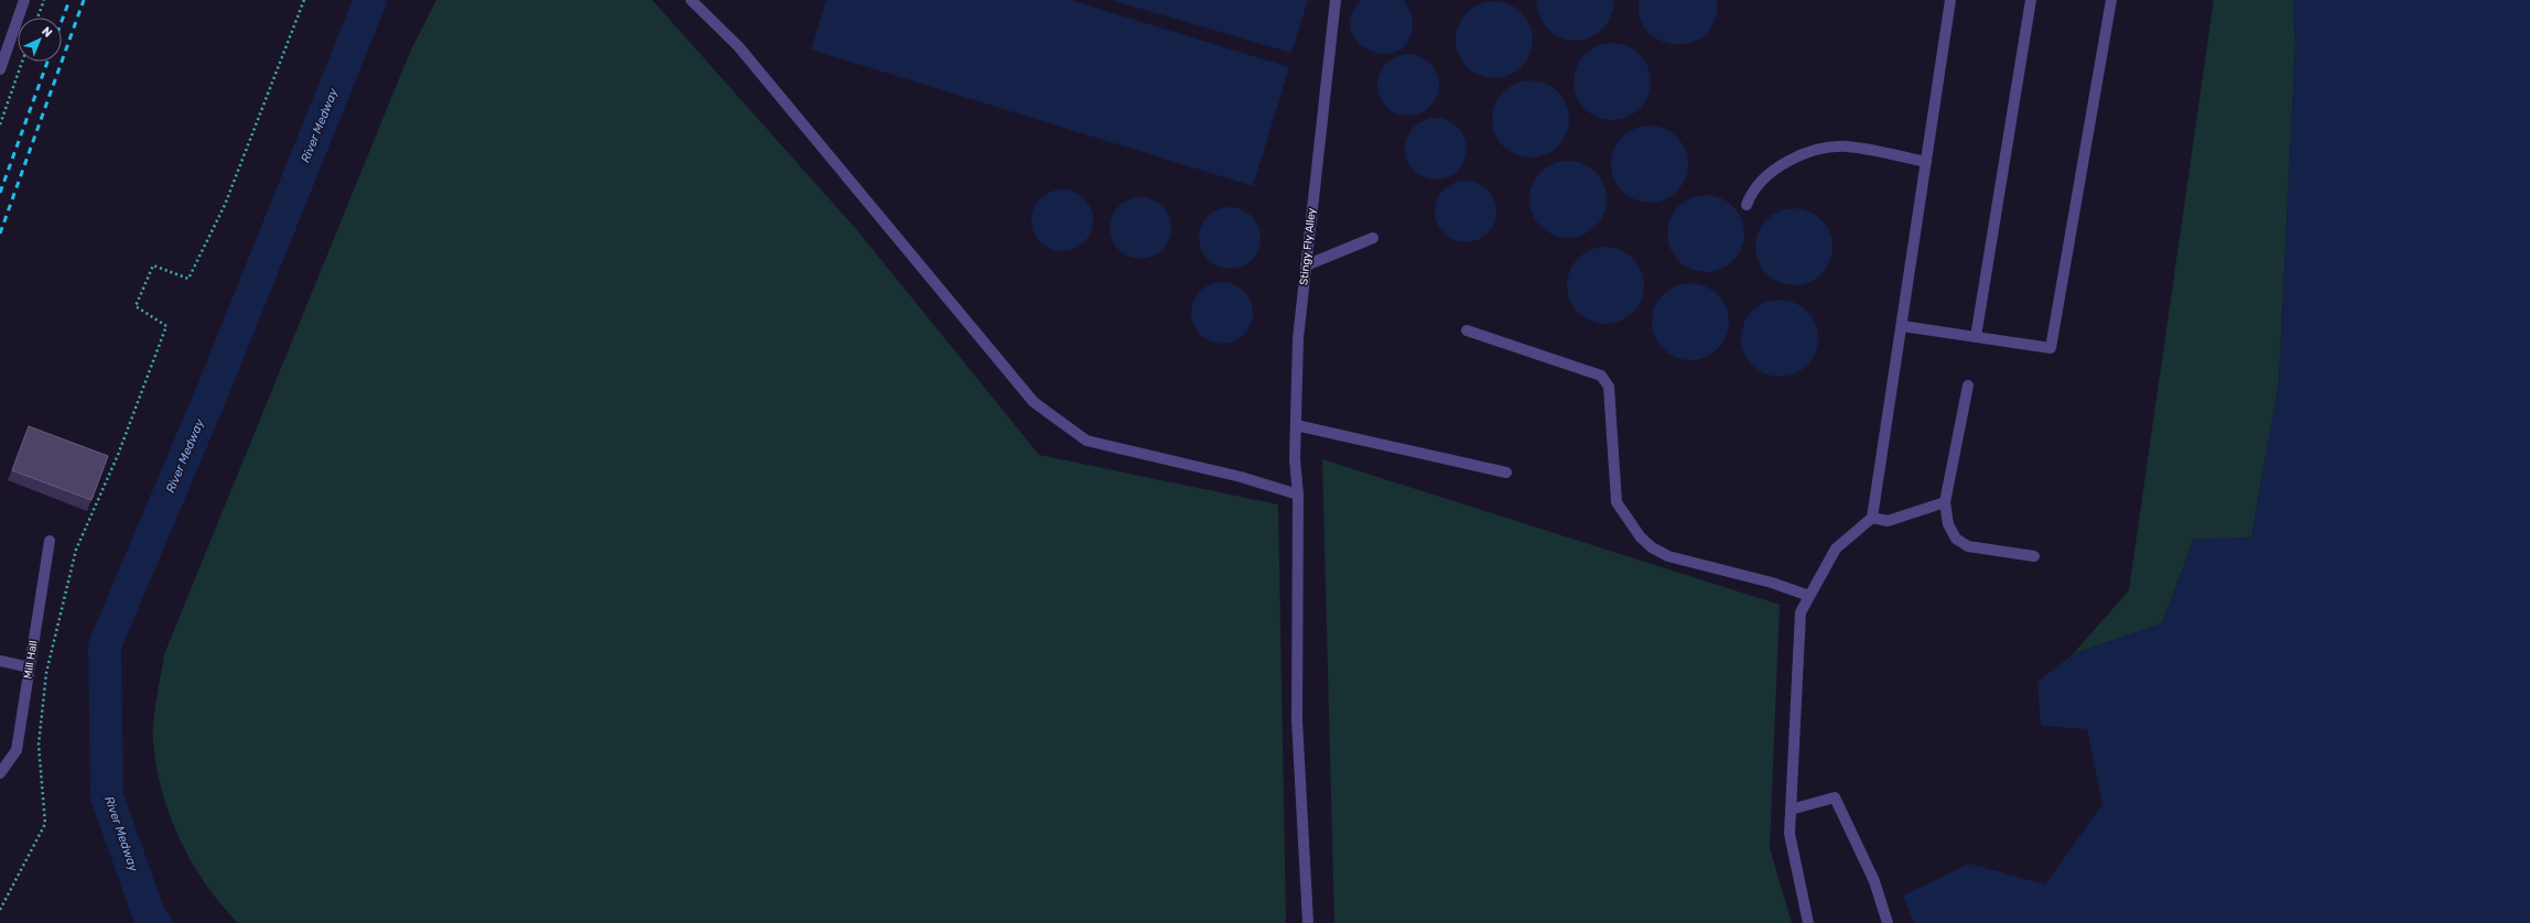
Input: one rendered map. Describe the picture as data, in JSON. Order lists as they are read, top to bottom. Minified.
{"streets":{"street":["Stingy Fly Alley","Mill Hall"]},"water":["River Medway"],"north":"top right"}
